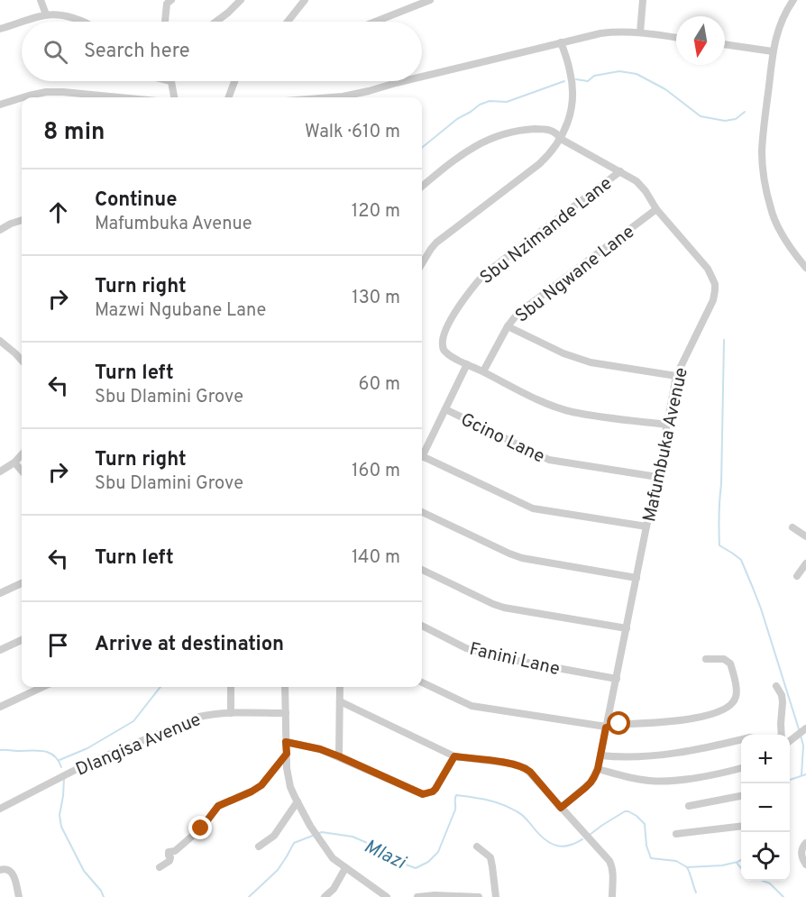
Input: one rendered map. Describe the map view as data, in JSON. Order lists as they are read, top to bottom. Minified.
{"streets":{"street":["Sbu Nzimande Lane","Sbu Ngwane Lane","Gcino Lane","Mafumbuka Avenue","Fanini Lane","Dlangisa Avenue"]},"crossings":[["Sbu Nzimande Lane","Mafumbuka Avenue"],["Sbu Ngwane Lane","Mafumbuka Avenue"],["Gcino Lane","Mafumbuka Avenue"],["Mafumbuka Avenue","Fanini Lane"]],"water":["Mlazi"],"north":"bottom","page":{"search":"Search here","heading":["8 min","Walk · 610 m"],"list":[["Continue","Mafumbuka Avenue","120 m"],["Turn right","Mazwi Ngubane Lane","130 m"],["Turn left","Sbu Dlamini Grove","60 m"],["Turn right","Sbu Dlamini Grove","160 m"],["Turn left","140 m"],"Arrive at destination"],"map_buttons":["+","−"]}}
